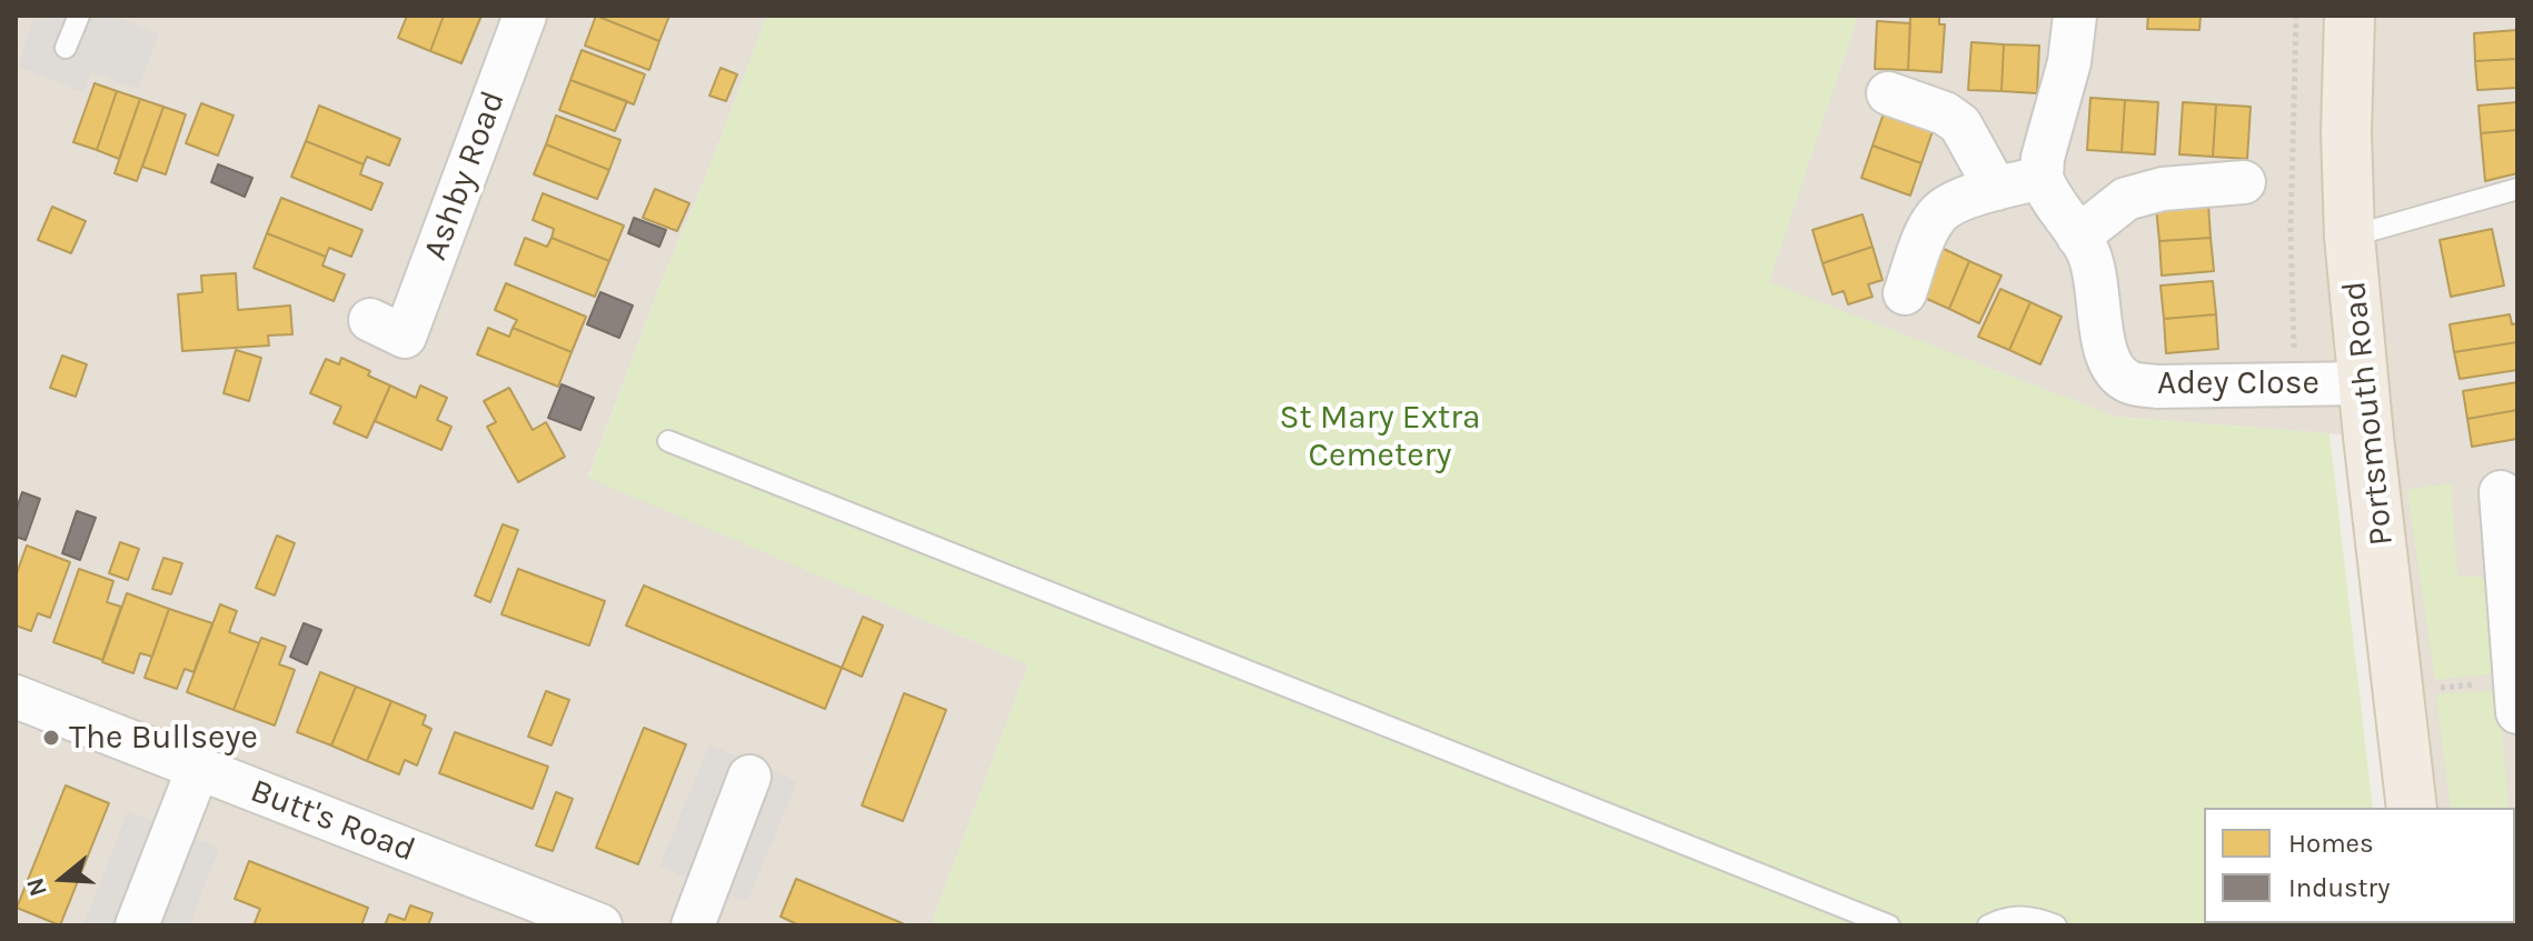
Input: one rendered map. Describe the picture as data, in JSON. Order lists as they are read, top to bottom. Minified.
{"streets":{"main road":["Portsmouth Road"],"street":["Ashby Road","Adey Close","Butt's Road"]},"crossings":[["Adey Close","Portsmouth Road"]],"parks":["St Mary Extra Cemetery"],"places":["The Bullseye"],"legend":["Homes","Industry"],"north":"left"}
